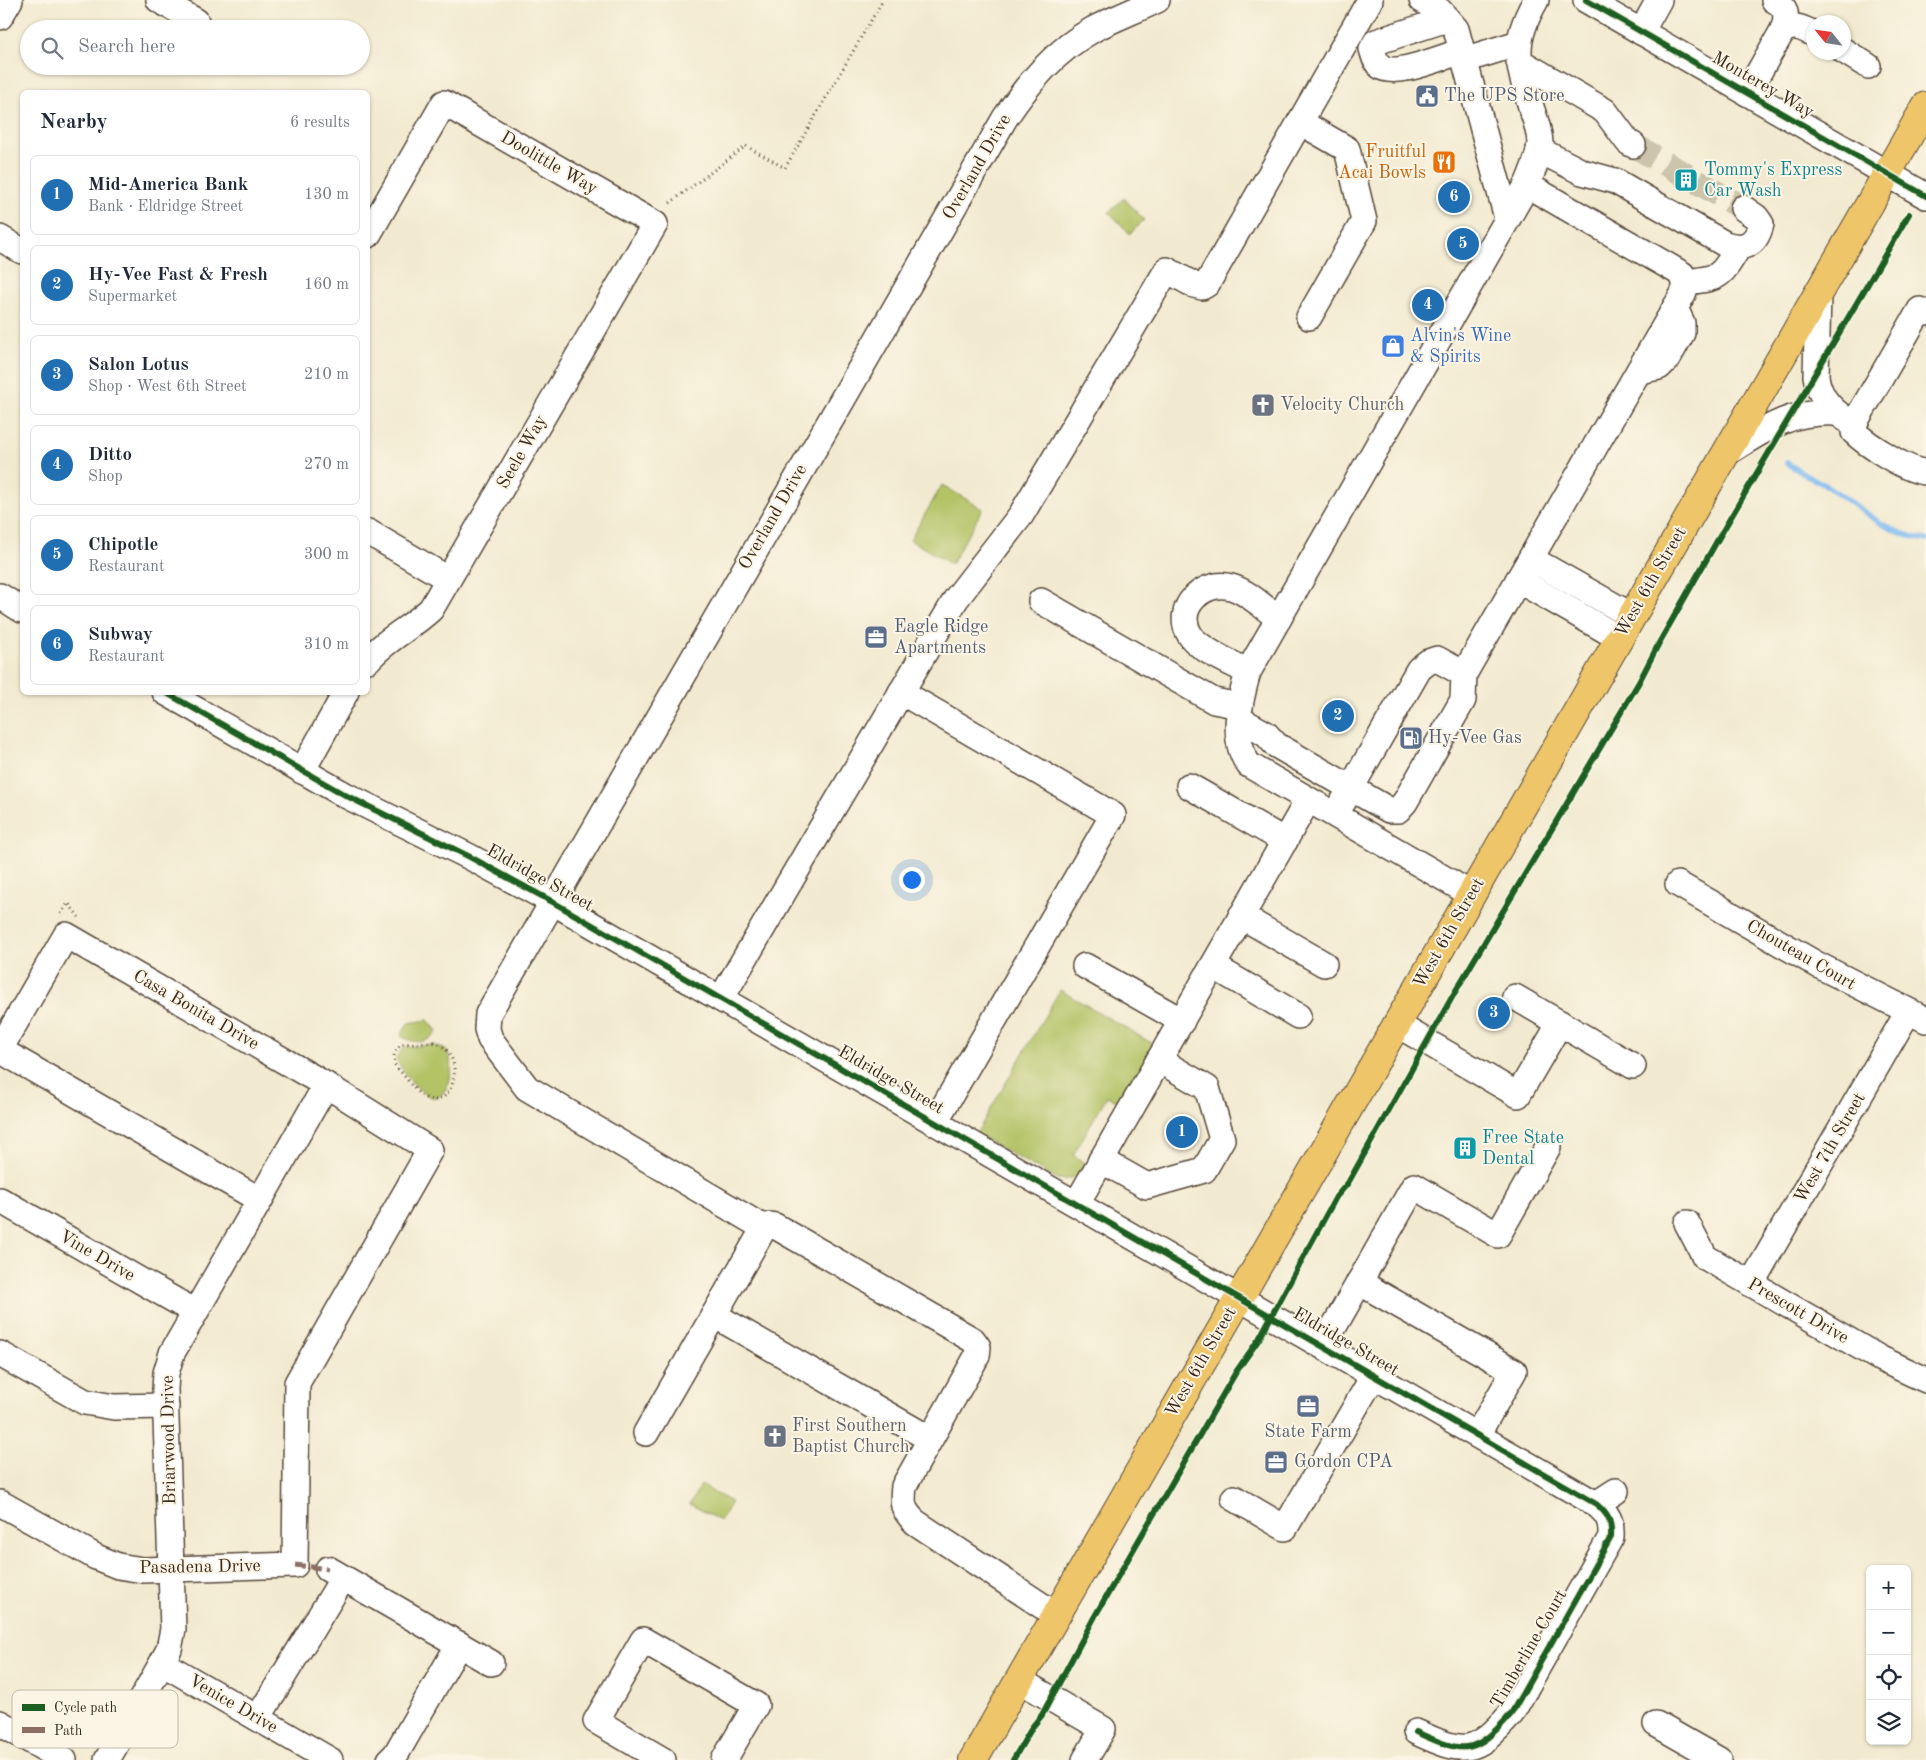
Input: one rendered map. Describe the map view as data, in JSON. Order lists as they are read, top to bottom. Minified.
{"streets":{"main road":["West 6th Street"],"street":["Monterey Way","Doolittle Way","Overland Drive","Seele Way","Eldridge Street","Chouteau Court","Casa Bonita Drive","West 7th Street","Vine Drive","Prescott Drive","Briarwood Drive","Pasadena Drive","Timberline Court","Venice Drive"]},"crossings":[["Monterey Way","West 6th Street"],["Doolittle Way","Seele Way"],["Overland Drive","Eldridge Street"],["West 6th Street","Eldridge Street"],["Eldridge Street","Timberline Court"],["Chouteau Court","West 7th Street"],["Casa Bonita Drive","Briarwood Drive"],["Casa Bonita Drive","Pasadena Drive"],["West 7th Street","Prescott Drive"],["Vine Drive","Briarwood Drive"],["Briarwood Drive","Pasadena Drive"],["Briarwood Drive","Venice Drive"]],"places":{"public building":["The UPS Store"],"restaurant":["Fruitful Acai Bowls"],"building":["Tommy's Express Car Wash","Free State Dental"],"shop":["Alvin's Wine & Spirits"],"church":["Velocity Church","First Southern Baptist Church"],"office":["Eagle Ridge Apartments","State Farm","Gordon CPA"],"fuel station":["Hy-Vee Gas"]},"legend":["Cycle path","Path"],"north":"top left","page":{"search":"Search here","heading":["Nearby","6 results"],"list":[{"mark":"1","name":"Mid-America Bank","note":"Bank · Eldridge Street","value":"130 m"},{"mark":"2","name":"Hy-Vee Fast & Fresh","note":"Supermarket","value":"160 m"},{"mark":"3","name":"Salon Lotus","note":"Shop · West 6th Street","value":"210 m"},{"mark":"4","name":"Ditto","note":"Shop","value":"270 m"},{"mark":"5","name":"Chipotle","note":"Restaurant","value":"300 m"},{"mark":"6","name":"Subway","note":"Restaurant","value":"310 m"}],"pins":["6","5","4","2","3","1"],"map_buttons":["+","−"]}}
